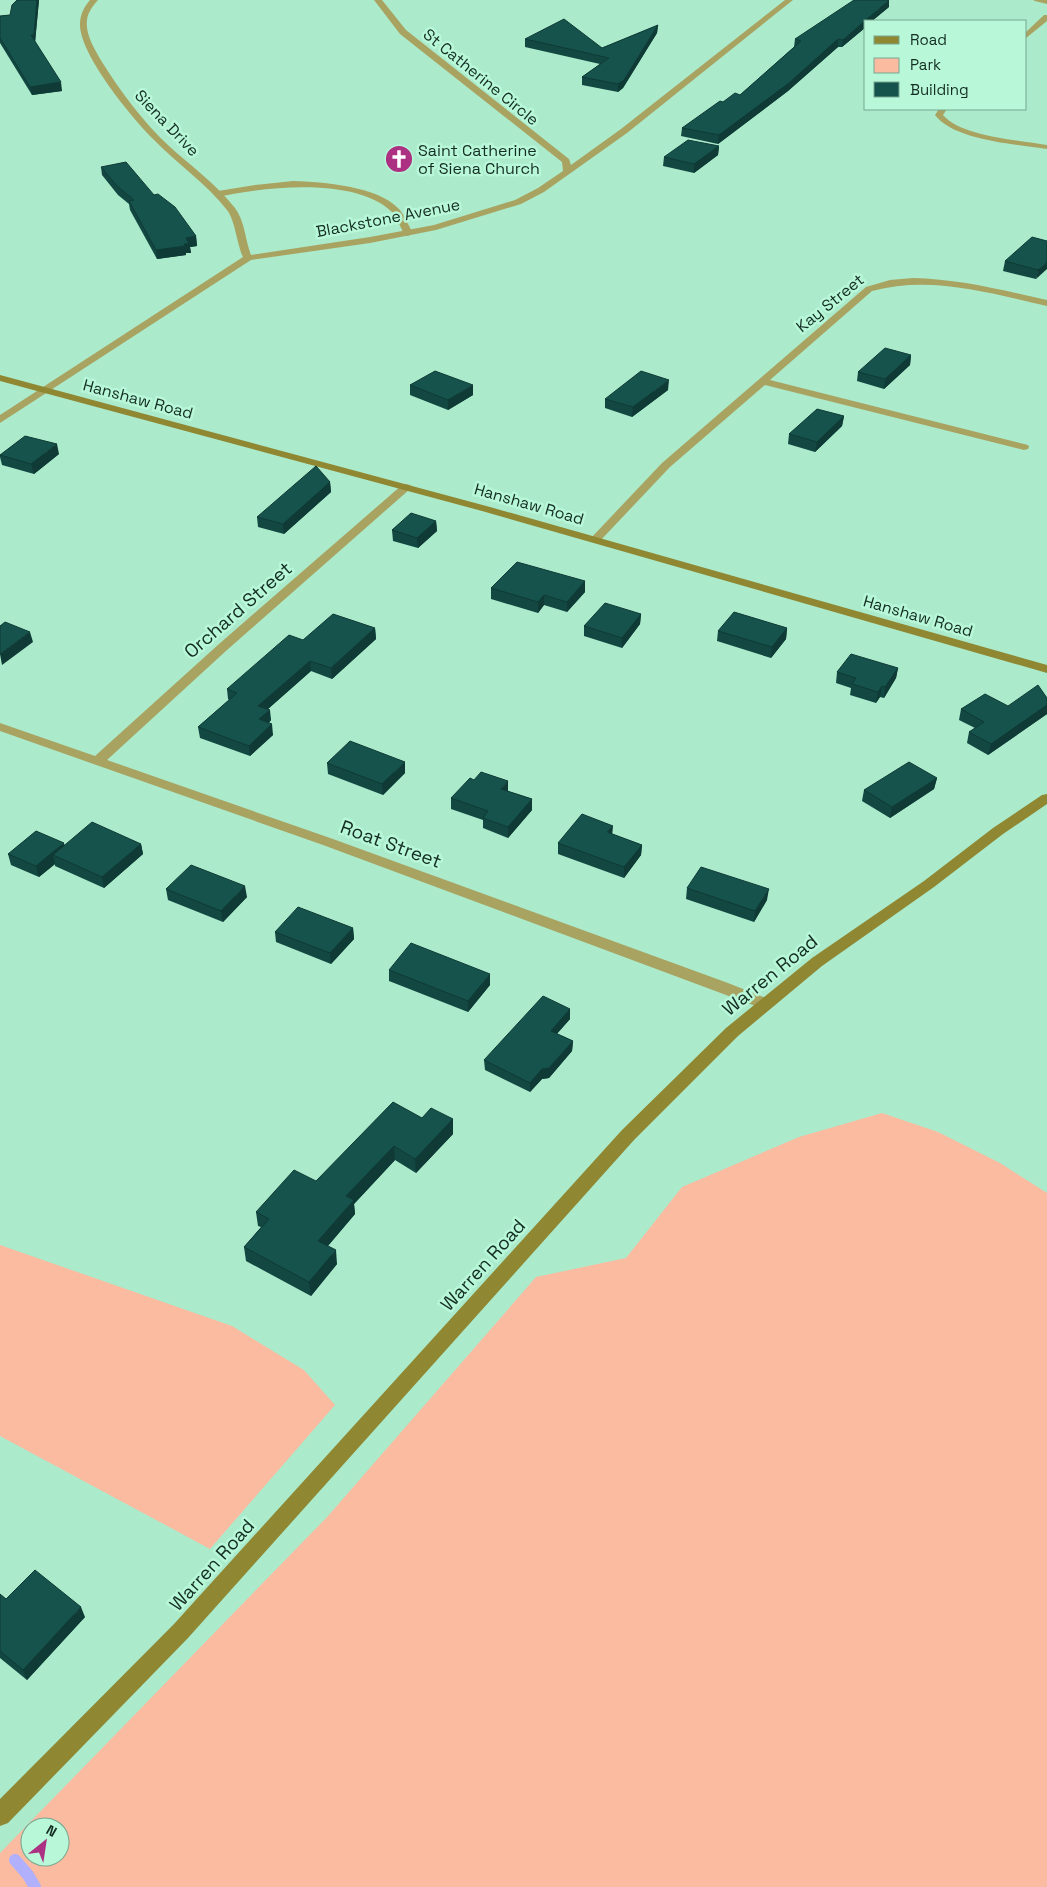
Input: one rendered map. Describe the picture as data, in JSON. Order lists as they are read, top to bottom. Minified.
{"streets":{"street":["St Catherine Circle","Siena Drive","Blackstone Avenue","Kay Street","Hanshaw Road","Orchard Street","Roat Street","Warren Road"]},"crossings":[["St Catherine Circle","Blackstone Avenue"],["Siena Drive","Blackstone Avenue"],["Blackstone Avenue","Hanshaw Road"],["Kay Street","Hanshaw Road"],["Hanshaw Road","Orchard Street"],["Orchard Street","Roat Street"],["Roat Street","Warren Road"]],"places":{"church":["Saint Catherine of Siena Church"]},"legend":["Road","Park","Building"],"north":"top right"}
